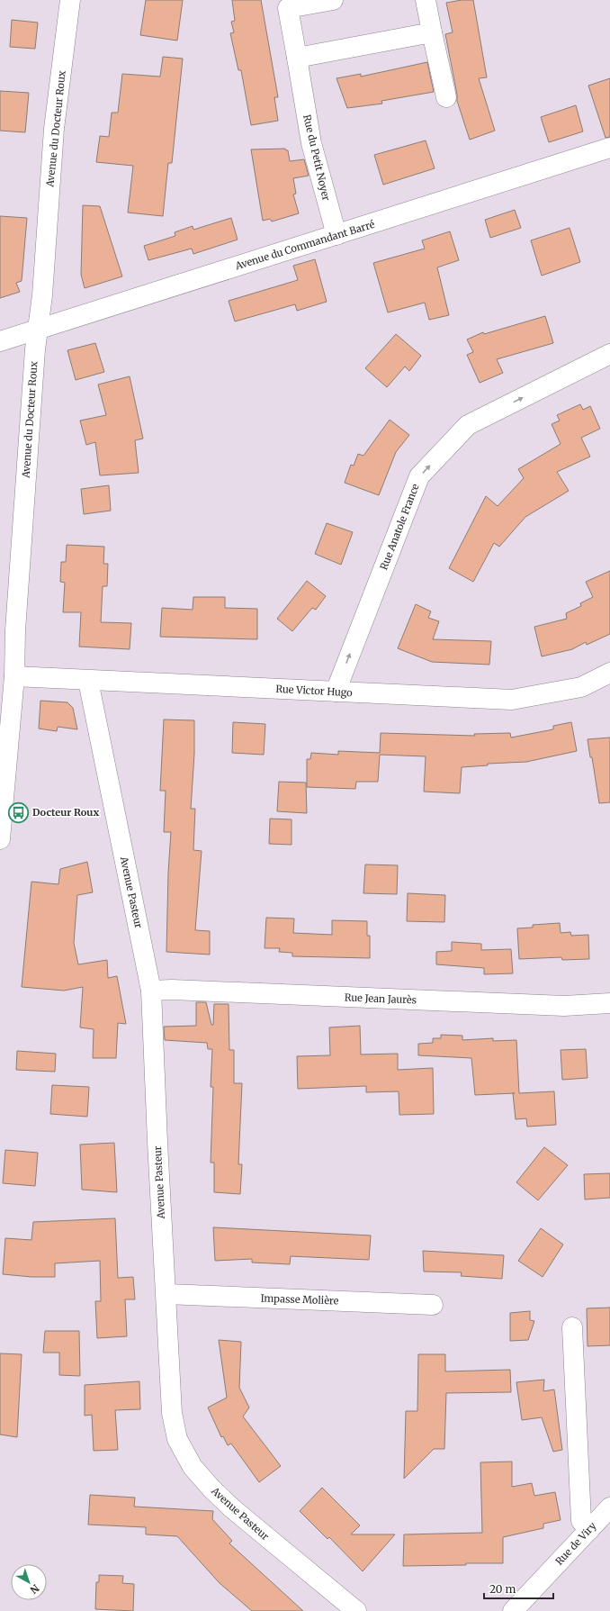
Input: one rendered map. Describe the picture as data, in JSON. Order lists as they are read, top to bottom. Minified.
{"streets":{"street":["Avenue du Docteur Roux","Rue du Petit Noyer","Avenue du Commandant Barré","Rue Anatole France","Rue Victor Hugo","Avenue Pasteur","Rue Jean Jaurès","Impasse Molière","Rue de Viry"]},"crossings":[["Avenue du Docteur Roux","Avenue du Commandant Barré"],["Avenue du Docteur Roux","Rue Victor Hugo"],["Rue du Petit Noyer","Avenue du Commandant Barré"],["Rue Anatole France","Rue Victor Hugo"],["Rue Victor Hugo","Avenue Pasteur"],["Avenue Pasteur","Rue Jean Jaurès"],["Avenue Pasteur","Impasse Molière"]],"one_way":["Rue Anatole France"],"places":{"bus stop":["Docteur Roux"]},"scale_bar":"20 m","north":"bottom right"}
